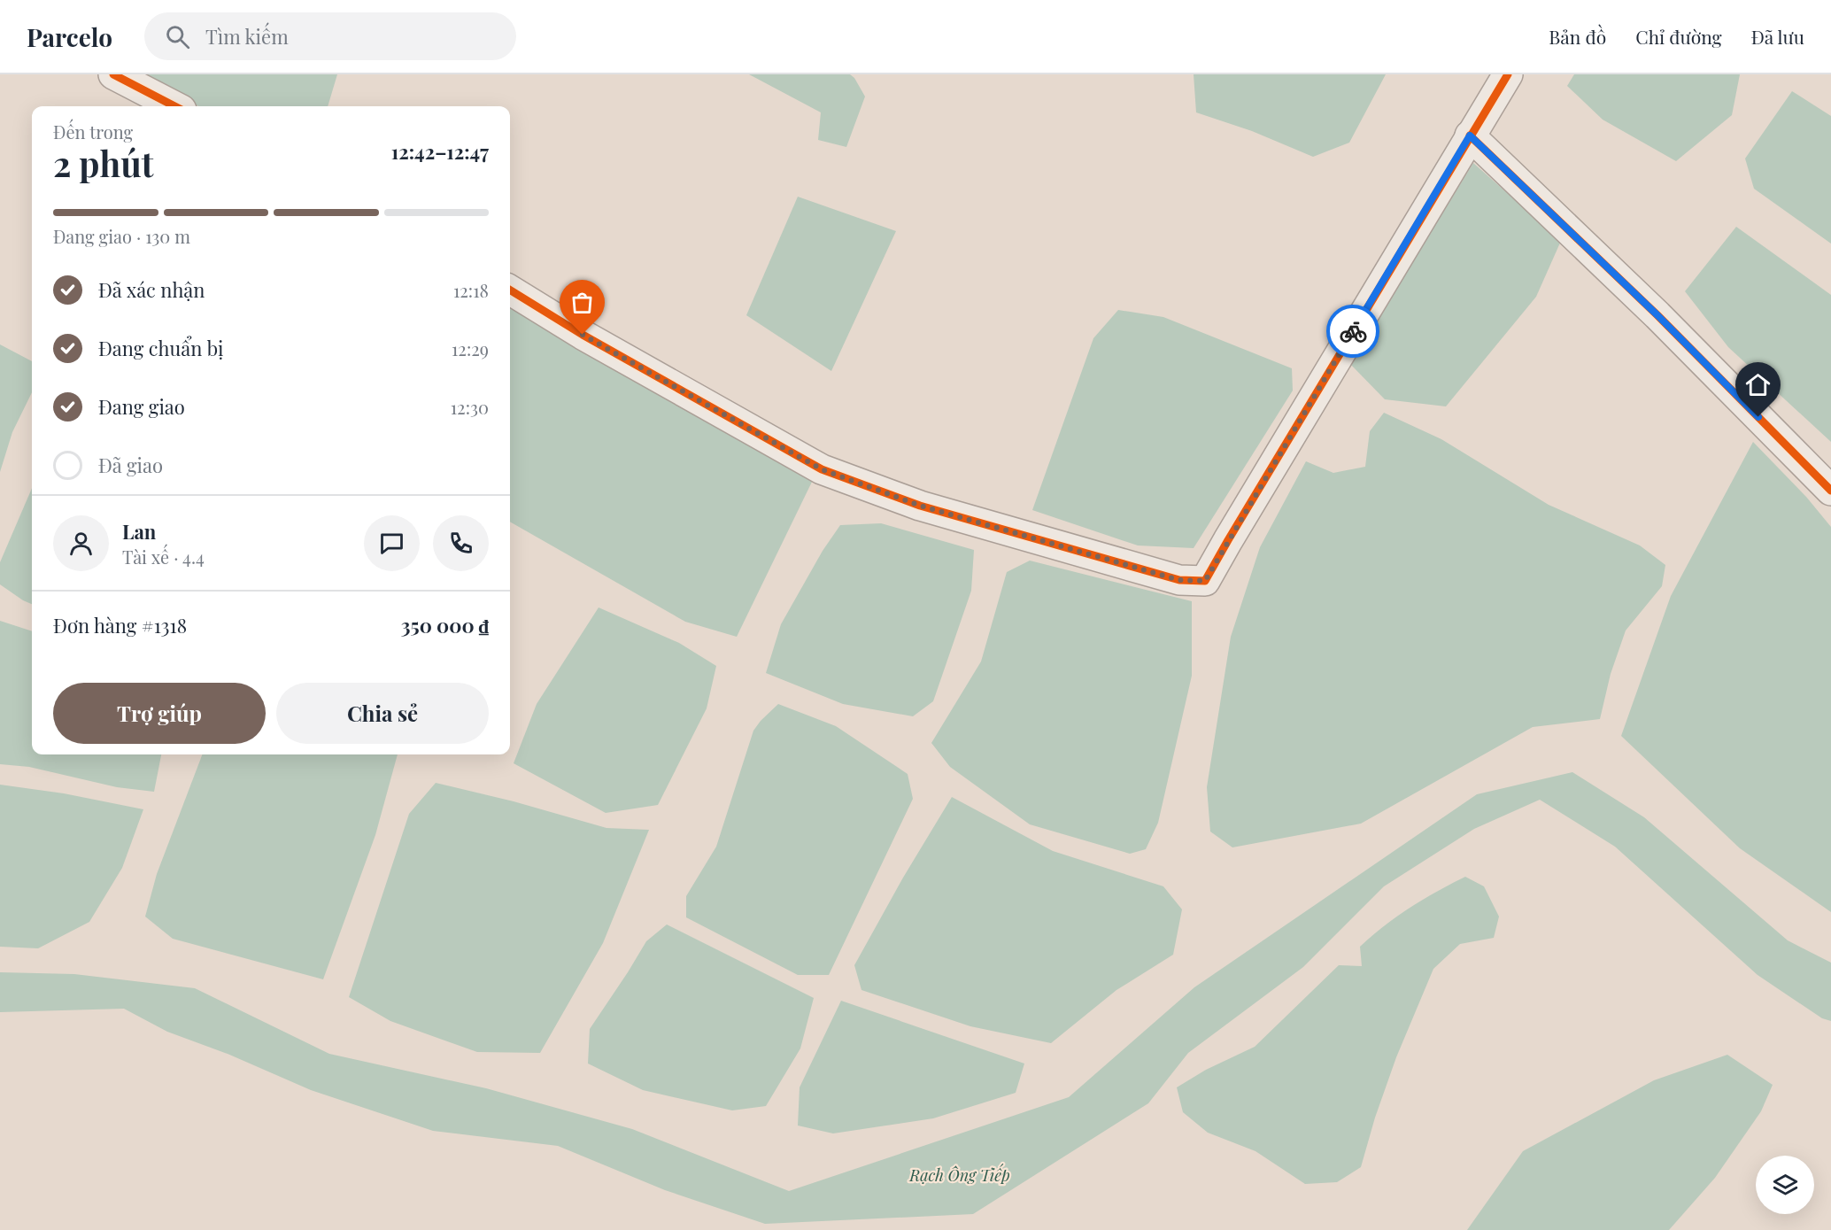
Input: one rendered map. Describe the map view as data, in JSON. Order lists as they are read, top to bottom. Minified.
{"water":["Rạch Ông Tiếp"],"page":{"header":"Parcelo","search":"Tìm kiếm","nav":["Bản đồ","Chỉ đường","Đã lưu"],"heading":["2 phút","Đến trong","12:42–12:47"],"panel":["Lan","Tài xế · 4.4","Đơn hàng #1318","350 000 ₫"],"bar":"Đang giao · 130 m","list":[["Đã xác nhận","12:18"],["Đang chuẩn bị","12:29"],["Đang giao","12:30"],"Đã giao"],"buttons":["Trợ giúp","Chia sẻ"]}}
